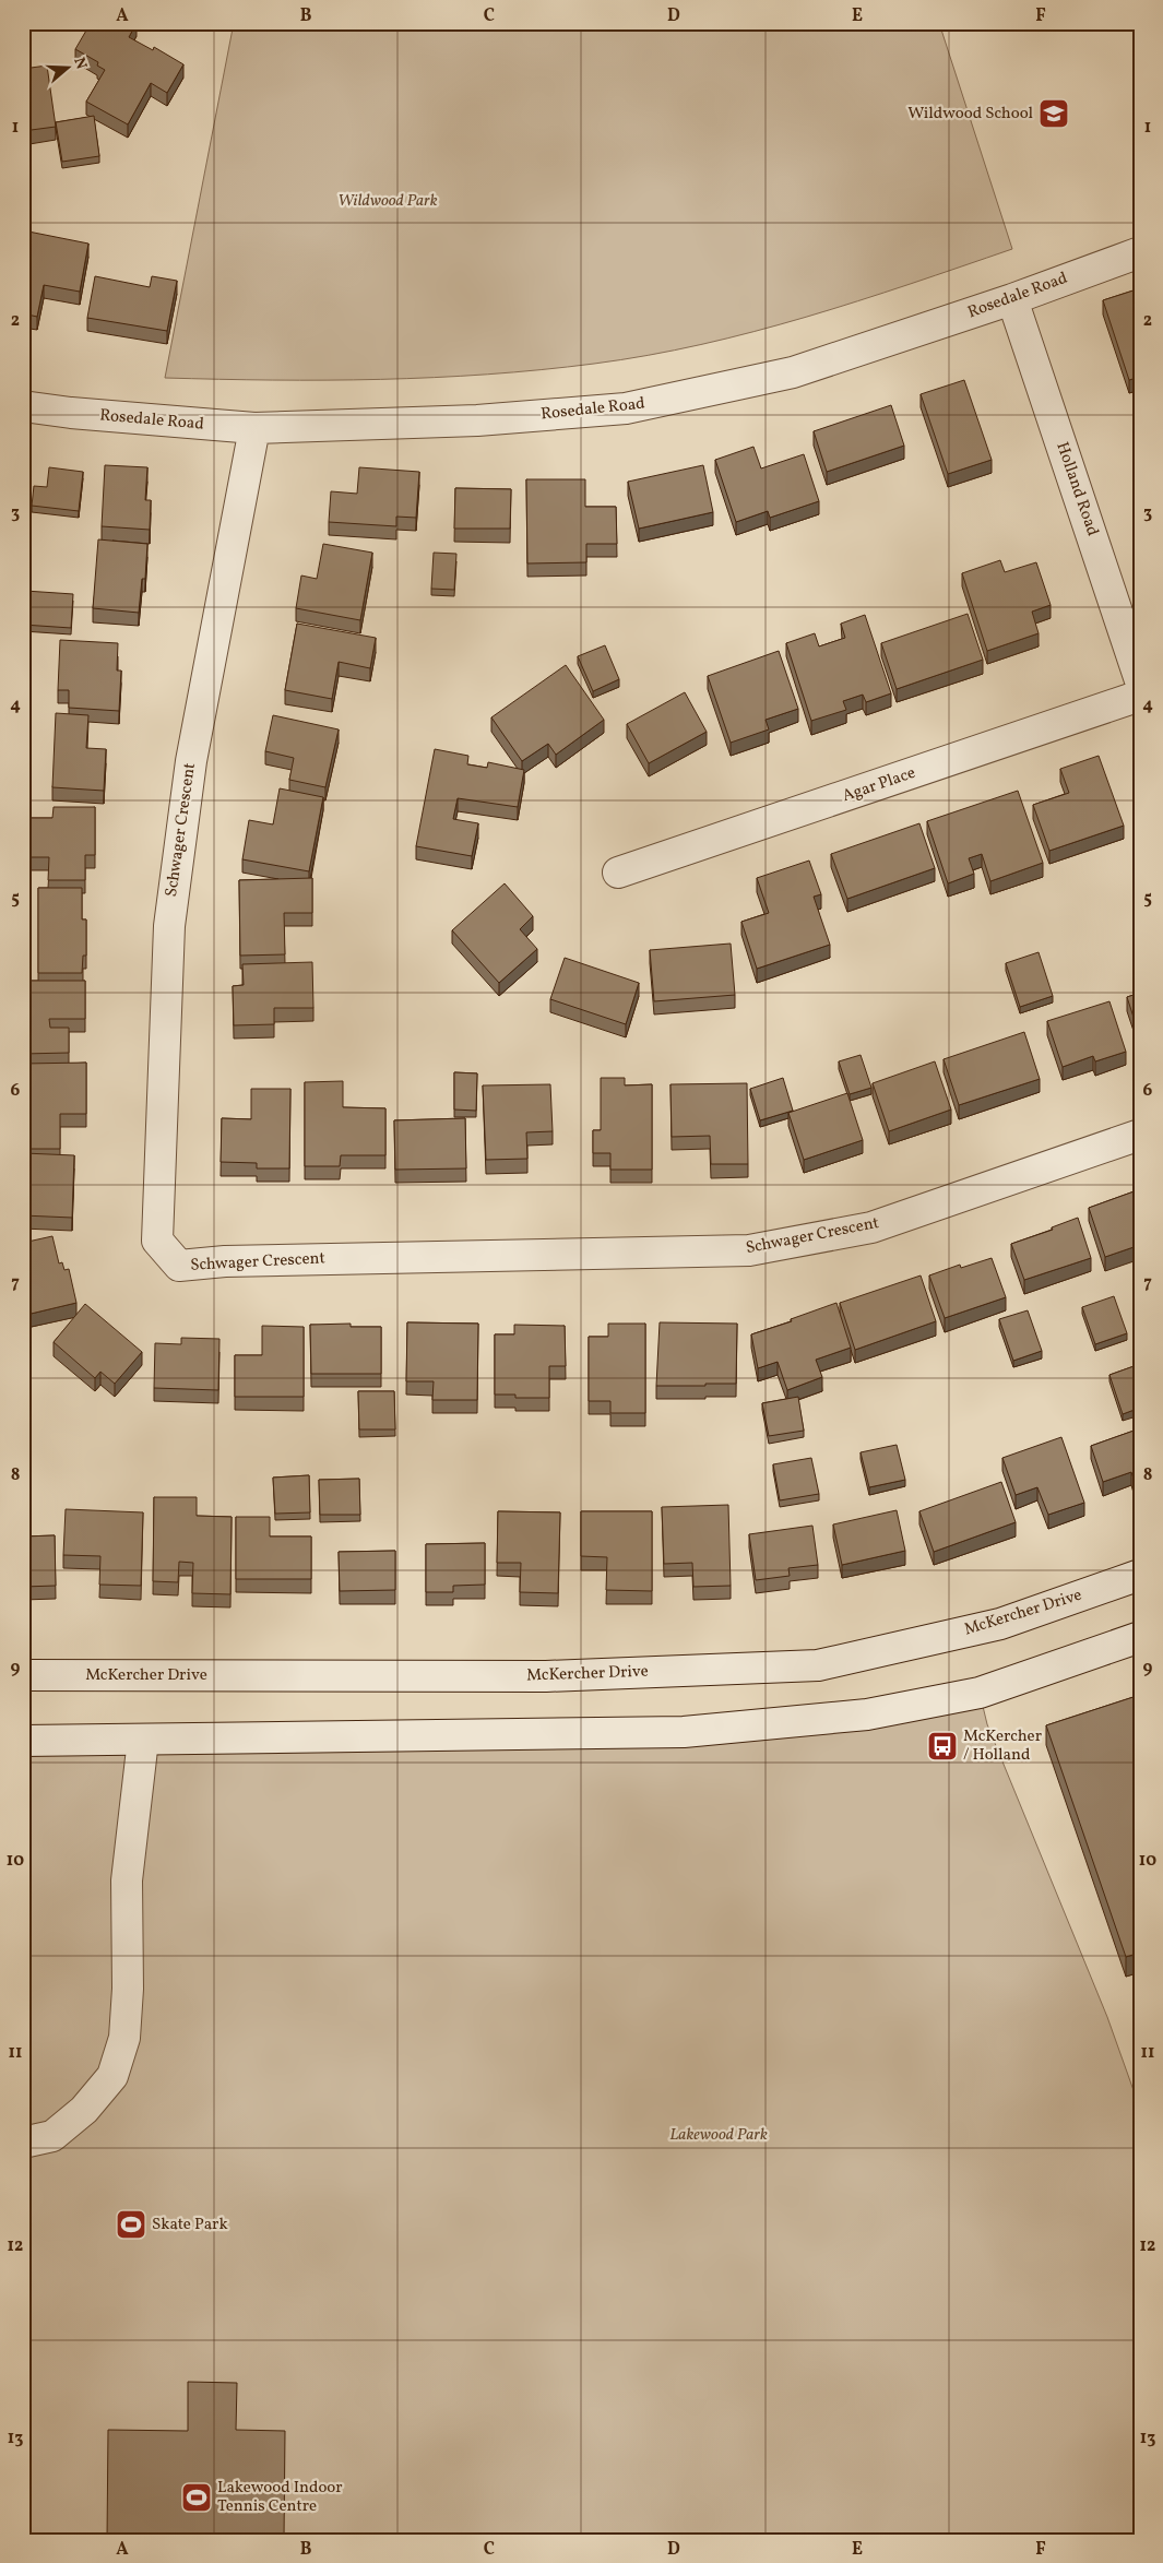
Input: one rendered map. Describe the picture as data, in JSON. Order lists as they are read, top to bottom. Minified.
{"streets":{"street":["Rosedale Road","Holland Road","Agar Place","Schwager Crescent","McKercher Drive"]},"crossings":[["Rosedale Road","Holland Road"],["Rosedale Road","Schwager Crescent"]],"parks":["Wildwood Park","Lakewood Park"],"places":{"school or university":["Wildwood School"],"bus stop":["McKercher / Holland"],"sports":["Skate Park","Lakewood Indoor Tennis Centre"]},"north":"right","grid":{"columns":["A","B","C","D","E","F"],"rows":["1","2","3","4","5","6","7","8","9","10","11","12","13"]}}
